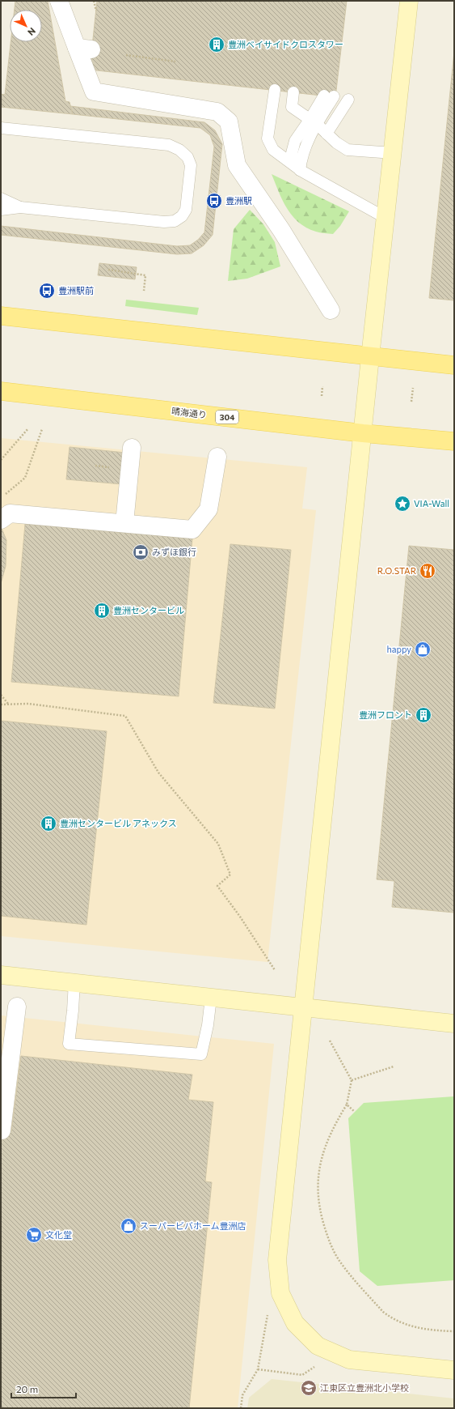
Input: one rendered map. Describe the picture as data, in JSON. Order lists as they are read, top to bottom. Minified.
{"streets":{"main road":["晴海通り","304"]},"places":{"building":["豊洲ベイサイドクロスタワー","豊洲センタービル","豊洲フロント","豊洲センタービル アネックス"],"bus stop":["豊洲駅","豊洲駅前"],"place":["VIA-Wall"],"bank":["みずほ銀行"],"restaurant":["R.O.STAR"],"shop":["happy","スーパービバホーム豊洲店"],"supermarket":["文化堂"],"school or university":["江東区立豊洲北小学校"]},"scale_bar":"20 m","north":"bottom right"}
